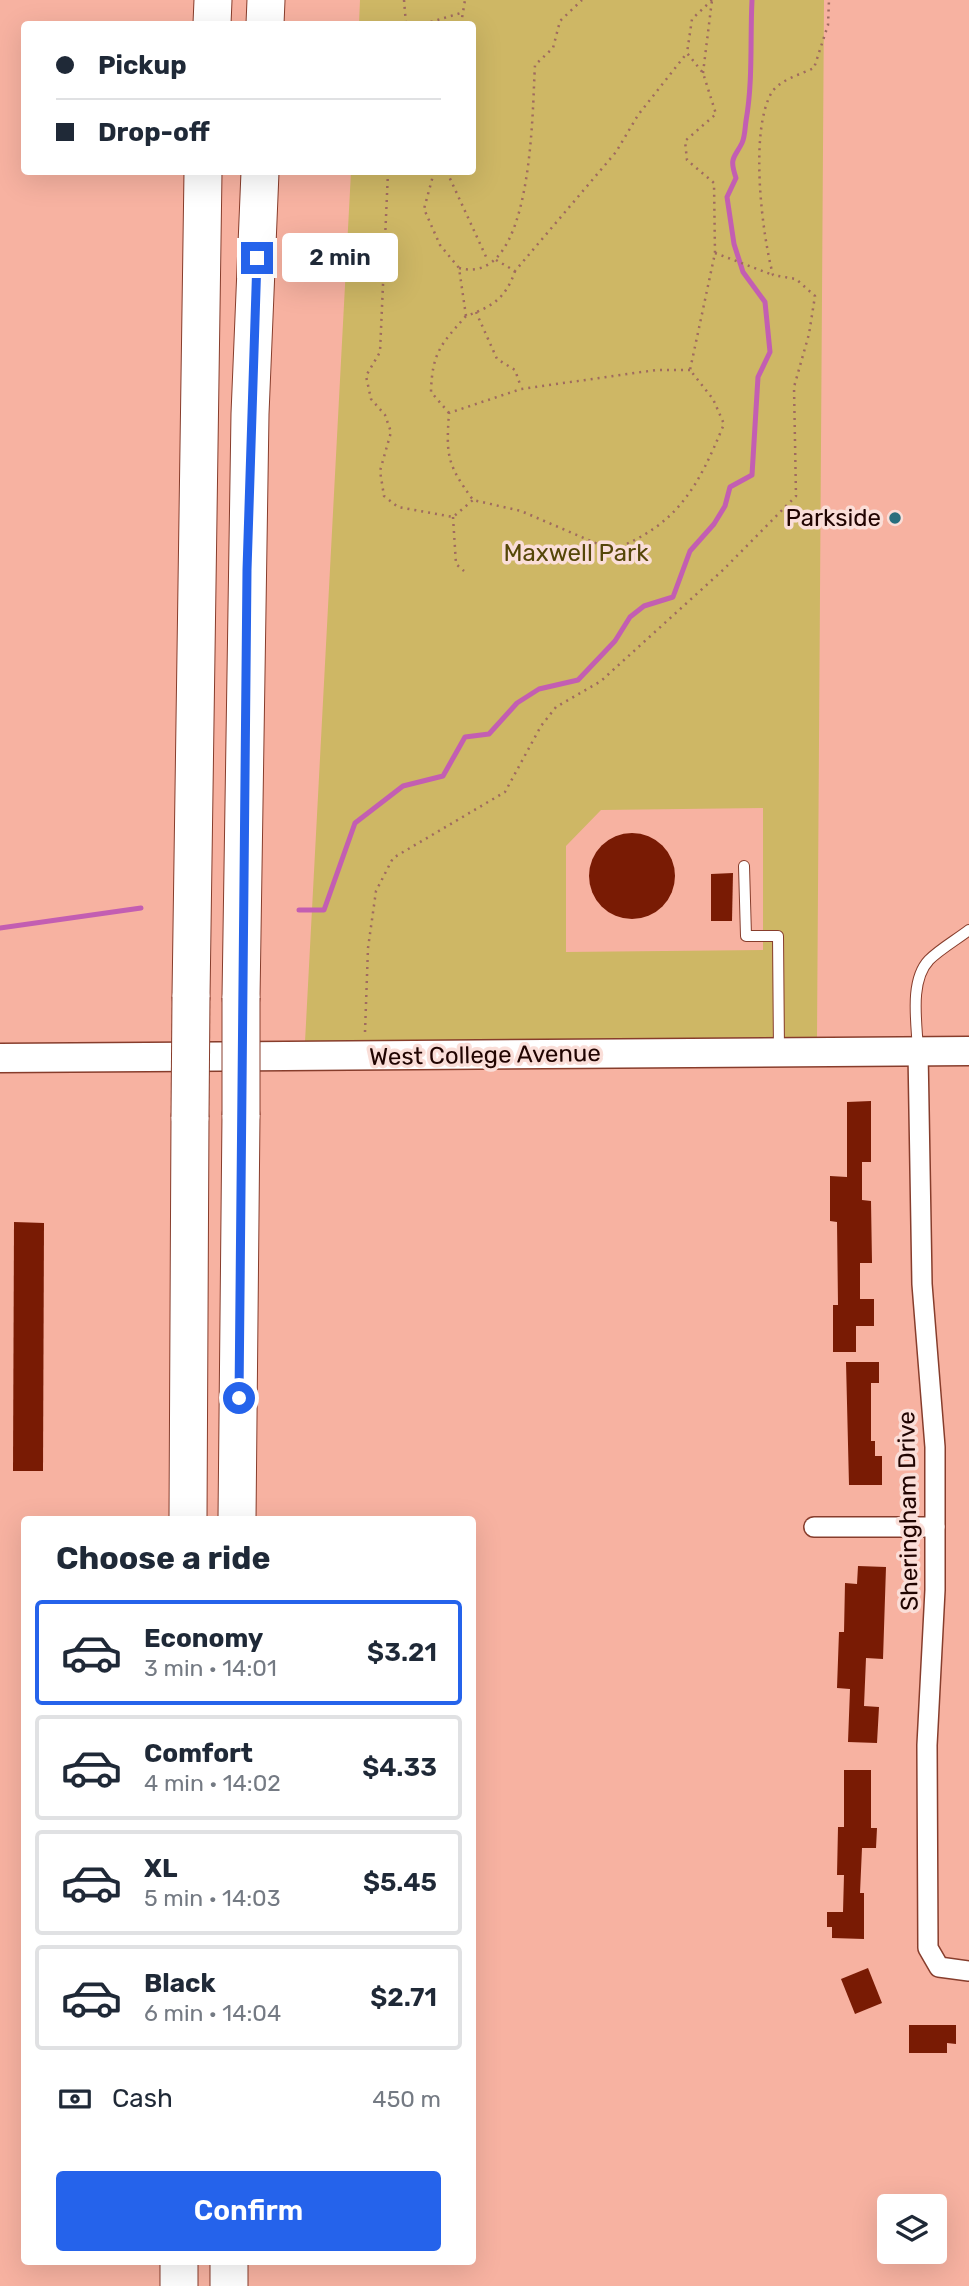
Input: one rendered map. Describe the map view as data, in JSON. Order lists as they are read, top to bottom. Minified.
{"streets":{"main road":["West College Avenue"],"street":["Sheringham Drive"]},"crossings":[["West College Avenue","Sheringham Drive"]],"parks":["Maxwell Park"],"places":["Parkside"],"page":{"banner":["Pickup","Drop-off"],"bubble":"2 min","heading":"Choose a ride","list":[{"name":"Economy","note":"3 min · 14:01","value":"$3.21"},{"name":"Comfort","note":"4 min · 14:02","value":"$4.33"},{"name":"XL","note":"5 min · 14:03","value":"$5.45"},{"name":"Black","note":"6 min · 14:04","value":"$2.71"}],"pay":["Cash","450 m"],"buttons":"Confirm"}}
